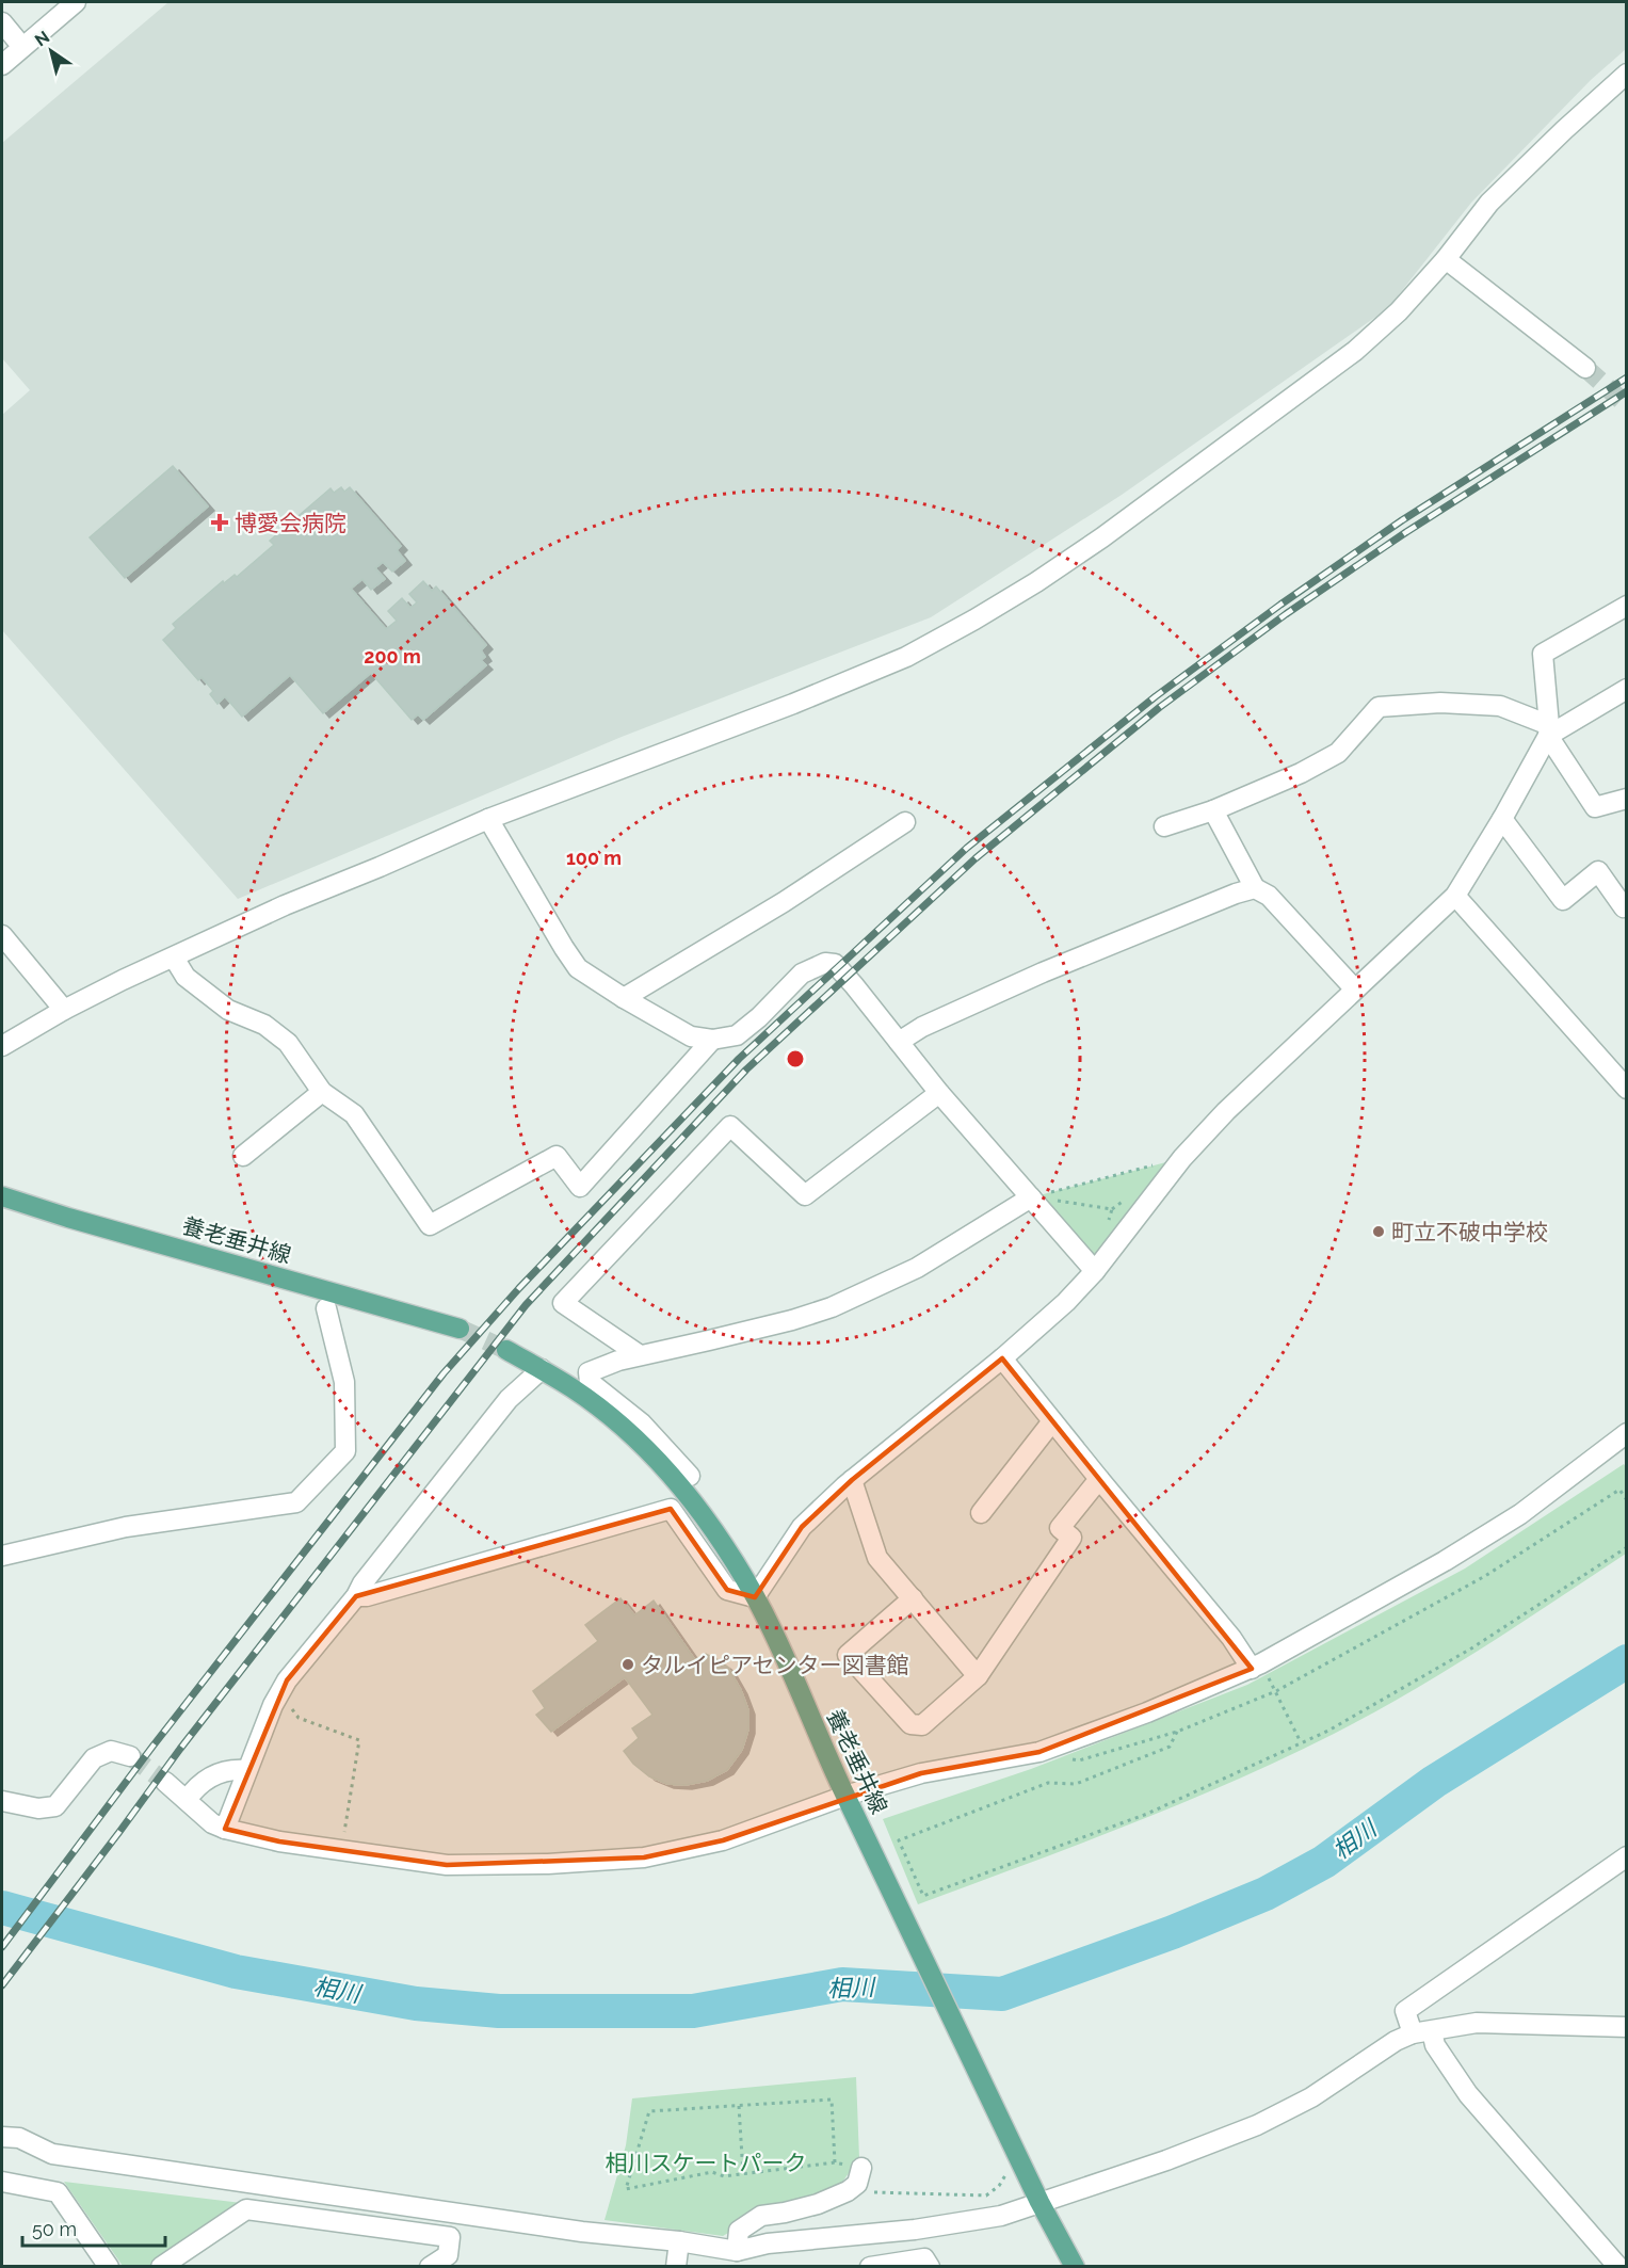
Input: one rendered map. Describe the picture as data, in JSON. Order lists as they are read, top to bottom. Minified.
{"streets":{"main road":["養老垂井線"]},"water":["相川"],"parks":["相川スケートパーク"],"places":{"health":["博愛会病院"],"other":["町立不破中学校","タルイピアセンター図書館"]},"scale_bar":"50 m","north":"top left","rings":["200 m","100 m"]}
